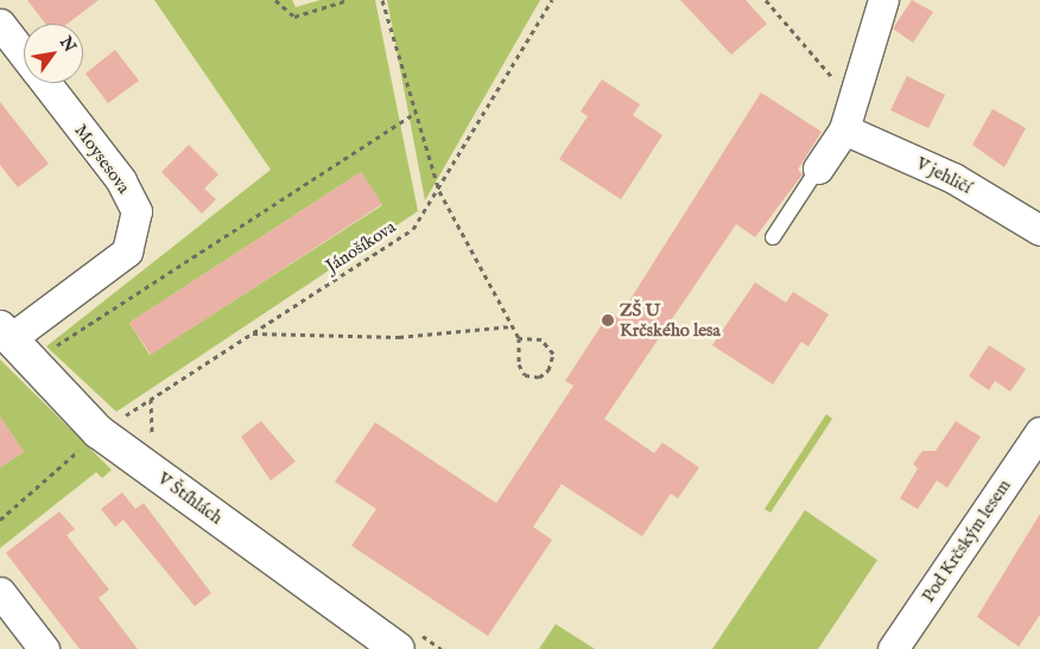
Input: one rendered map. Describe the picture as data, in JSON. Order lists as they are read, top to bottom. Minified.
{"streets":{"street":["Moysesova","V jehličí","V Štíhlách","Pod Krčským lesem"],"path":["Jánošíkova"]},"crossings":[["Moysesova","V Štíhlách"],["Jánošíkova","V Štíhlách"]],"places":["ZŠ U Krčského lesa"],"north":"top right"}
